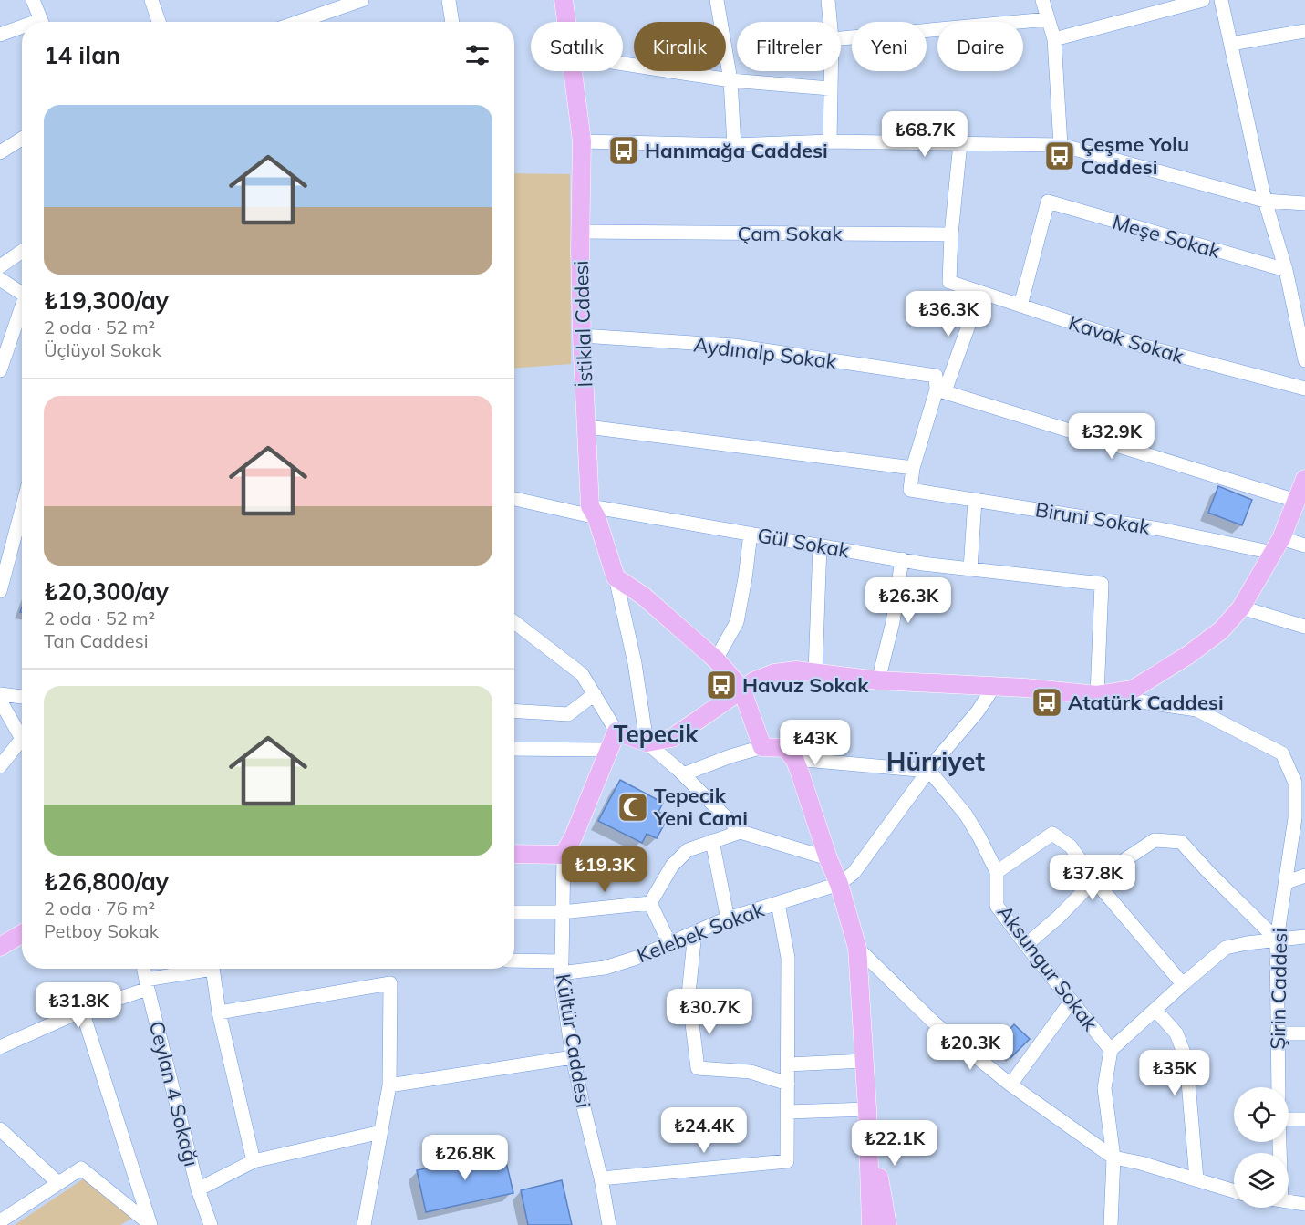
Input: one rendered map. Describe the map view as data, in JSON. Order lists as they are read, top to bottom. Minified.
{"streets":{"main road":["İstiklal Cddesi"],"street":["Çam Sokak","Meşe Sokak","Kavak Sokak","Aydınalp Sokak","Biruni Sokak","Gül Sokak","Kelebek Sokak","Aksungur Sokak","Şirin Caddesi","Kültür Caddesi","Ceylan 4 Sokağı"]},"crossings":[["Çam Sokak","İstiklal Cddesi"],["Çam Sokak","Kavak Sokak"],["Meşe Sokak","Kavak Sokak"],["İstiklal Cddesi","Aydınalp Sokak"],["İstiklal Cddesi","Gül Sokak"],["Gül Sokak","Şirin Caddesi"],["Kelebek Sokak","Kültür Caddesi"]],"districts":["Tepecik","Hürriyet"],"places":{"bus stop":["Hanımağa Caddesi","Çeşme Yolu Caddesi","Havuz Sokak","Atatürk Caddesi"],"mosque":["Tepecik Yeni Cami"]},"page":{"chip":["Satılık","Kiralık","Filtreler","Yeni","Daire"],"heading":"14 ilan","list":[{"name":"₺19,300/ay","note":"2 oda · 52 m² · Üçlüyol Sokak"},{"name":"₺20,300/ay","note":"2 oda · 52 m² · Tan Caddesi"},{"name":"₺26,800/ay","note":"2 oda · 76 m² · Petboy Sokak"}],"price":["₺68.7K","₺36.3K","₺32.9K","₺26.3K","₺43K","₺19.3K","₺37.8K","₺31.8K","₺30.7K","₺20.3K","₺35K","₺24.4K","₺22.1K","₺26.8K"]}}
